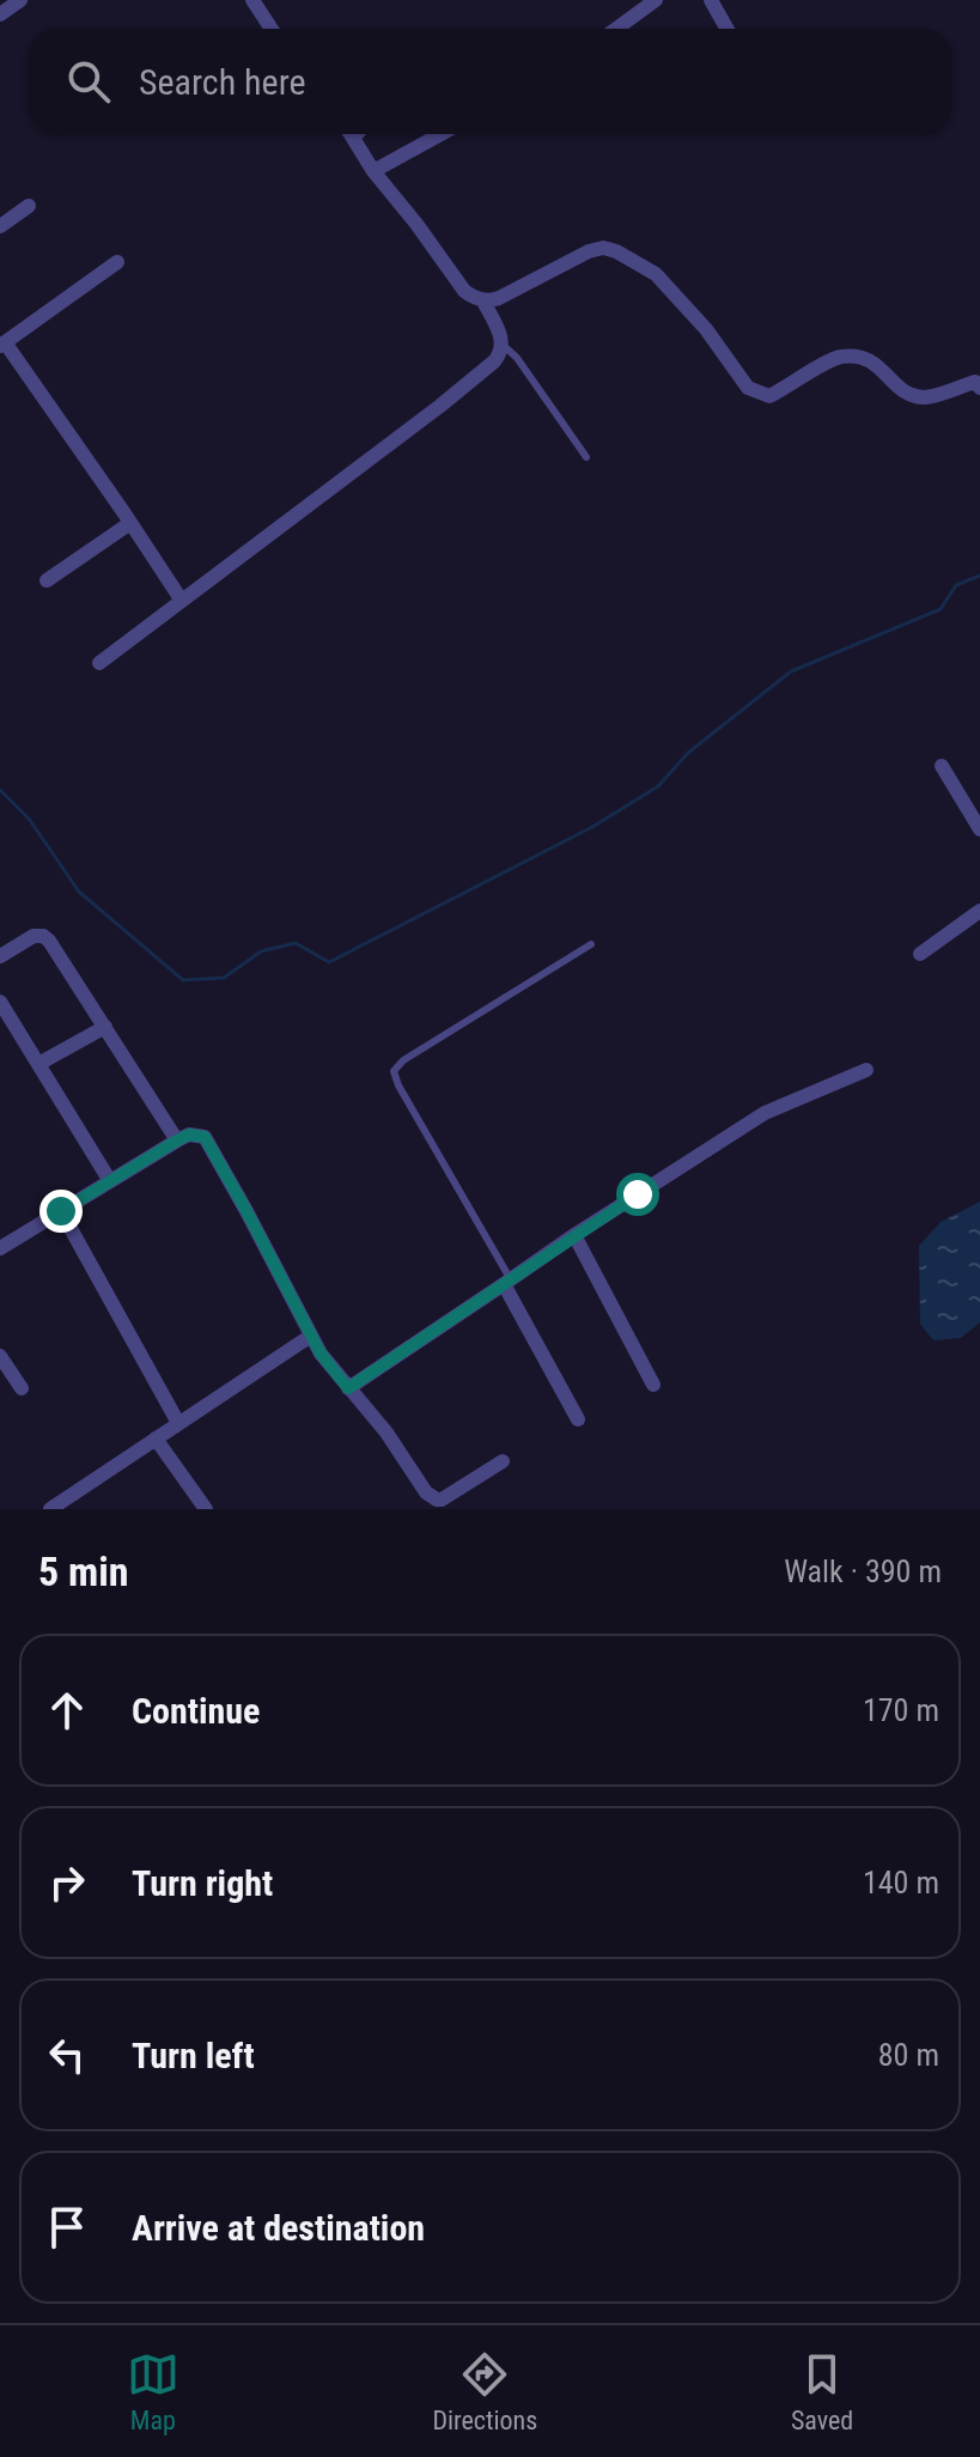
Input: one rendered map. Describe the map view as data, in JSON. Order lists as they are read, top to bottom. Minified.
{"page":{"search":"Search here","heading":["5 min","Walk · 390 m"],"list":[["Continue","170 m"],["Turn right","140 m"],["Turn left","80 m"],"Arrive at destination"],"nav":["Map","Directions","Saved"]}}
